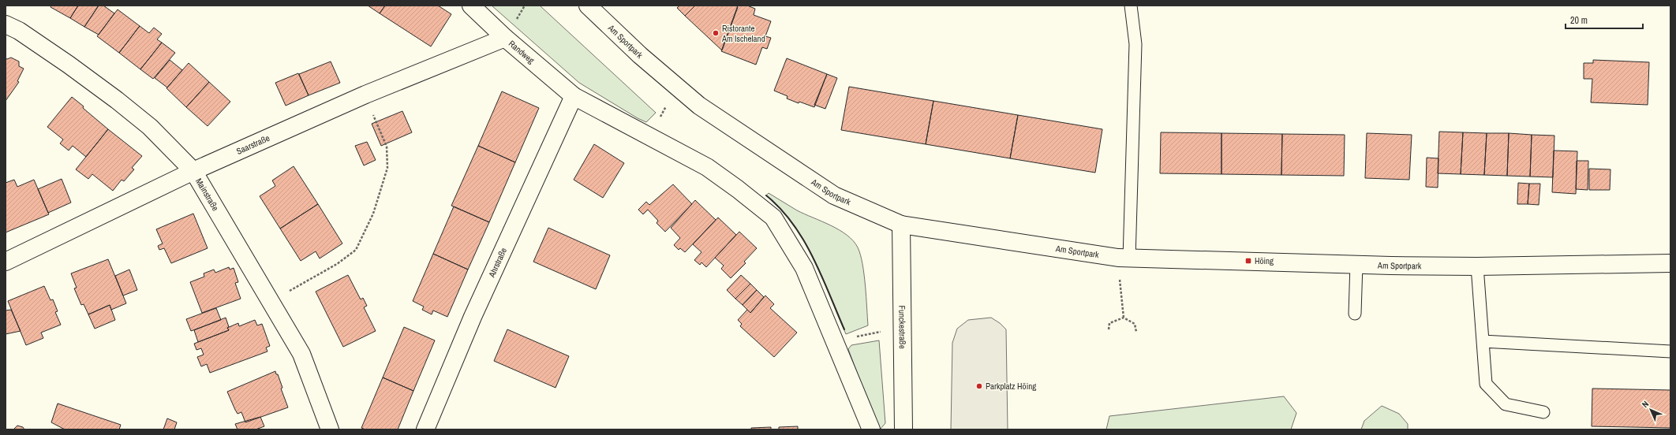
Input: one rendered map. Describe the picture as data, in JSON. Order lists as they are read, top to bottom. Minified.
{"streets":{"street":["Am Sportpark","Randweg","Saarstraße","Mainstraße","Ahrstraße","Funckestraße"]},"crossings":[["Am Sportpark","Funckestraße"],["Randweg","Saarstraße"],["Randweg","Ahrstraße"],["Saarstraße","Mainstraße"]],"places":{"other":["Ristorante Am Ischeland","Parkplatz Höing"],"transit":["Höing"]},"scale_bar":"20 m","north":"top left"}
